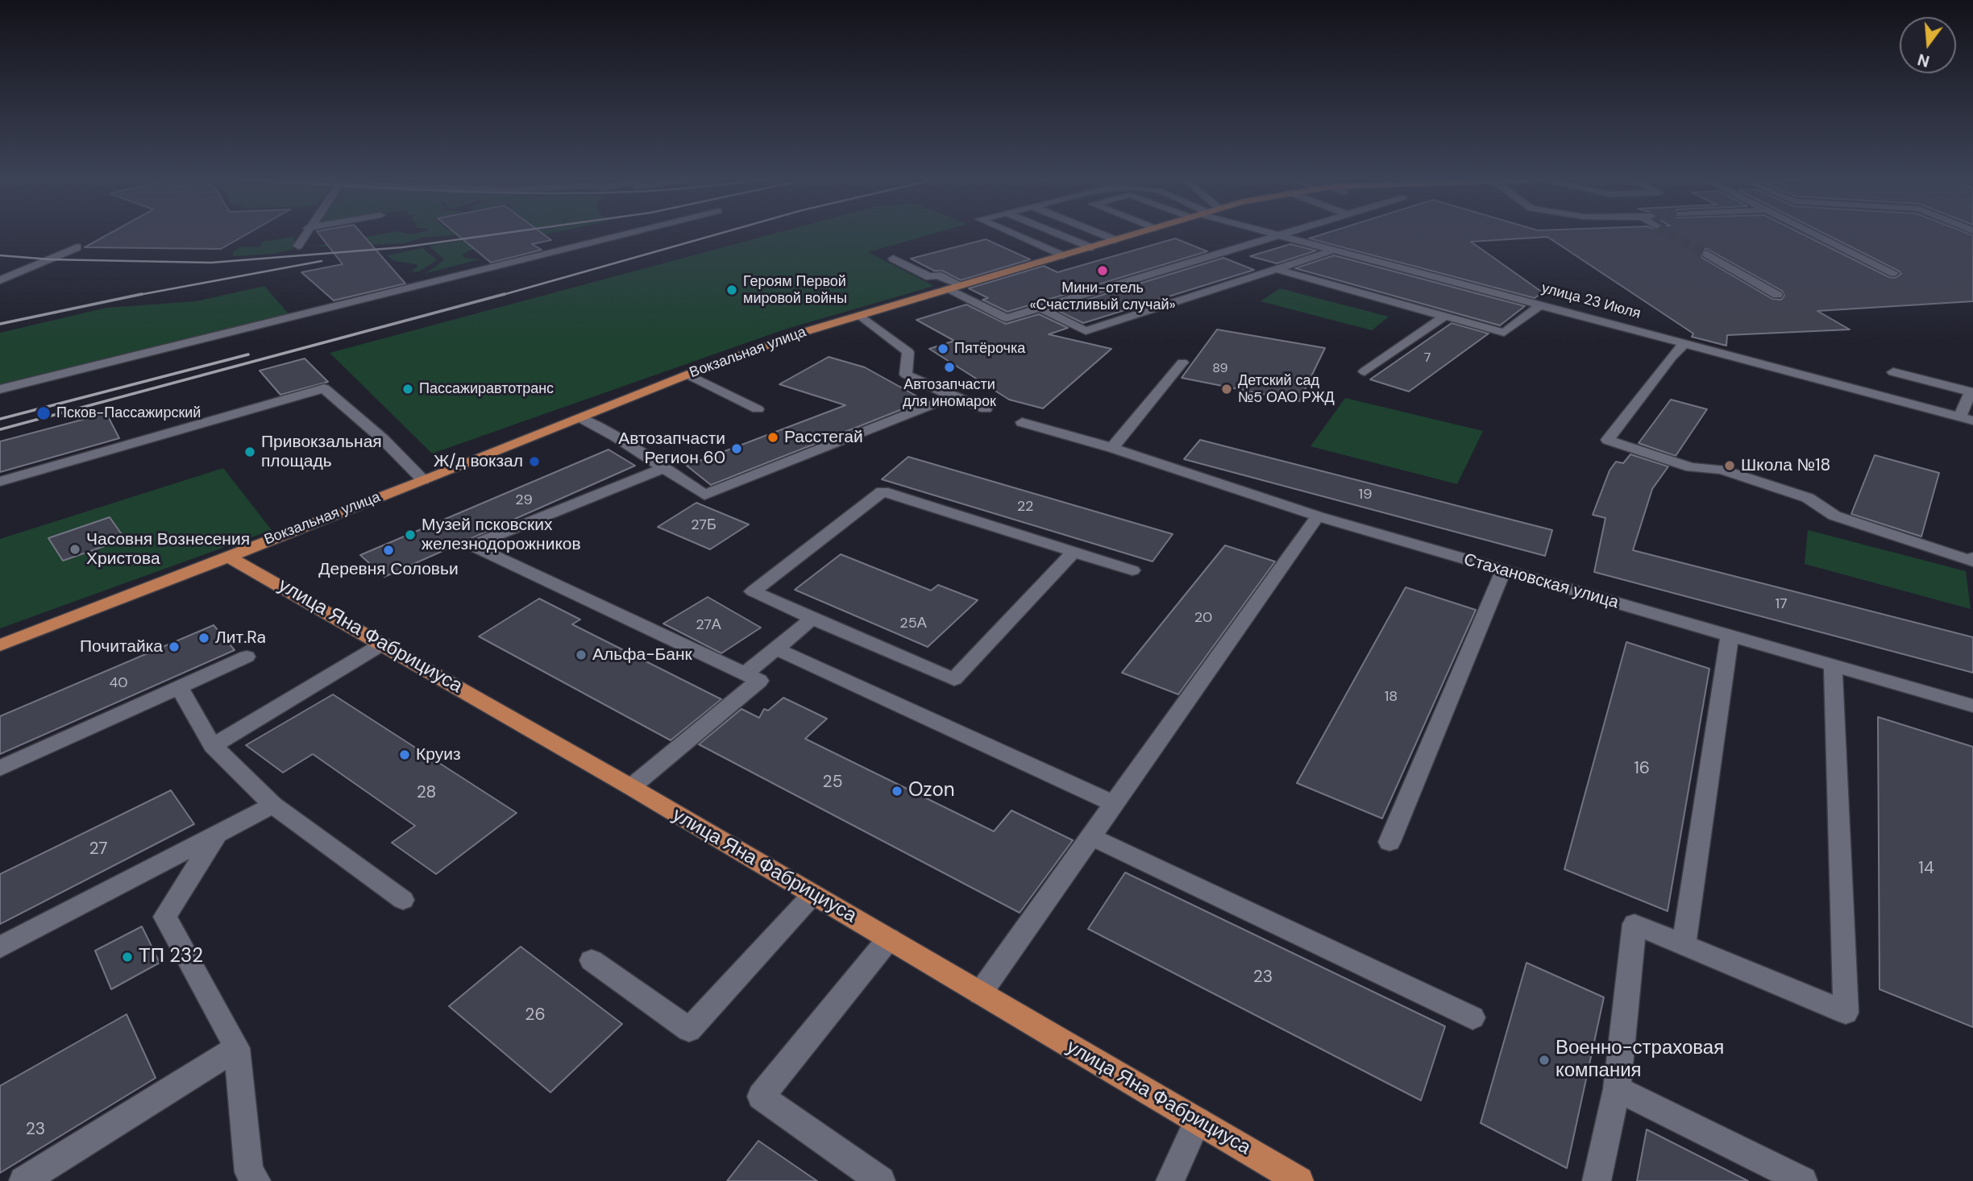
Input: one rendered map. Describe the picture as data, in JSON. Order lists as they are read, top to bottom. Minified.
{"streets":{"main road":["Вокзальная улица","улица Яна Фабрициуса"],"street":["улица 23 Июля","Стахановская улица"]},"crossings":[["Вокзальная улица","улица Яна Фабрициуса"]],"places":["Мини-отель «Счастливый случай»","Героям Первой мировой войны","Пятёрочка","Автозапчасти для иномарок","Пассажиравтотранс","Детский сад №5 ОАО РЖД","Псков-Пассажирский","Расстегай","Автозапчасти Регион 60","Привокзальная площадь","Ж/д вокзал","Школа №18","Музей псковских железнодорожников","Часовня Вознесения Христова","Деревня Соловьи","Лит.Ra","Почитайка","Альфа-Банк","Круиз","Ozon","ТП 232","Военно-страховая компания"],"house_numbers":["7","89","19","29","22","27Б","17","20","25А","27А","40","18","16","25","28","27","14","23","26","23"],"north":"bottom"}
